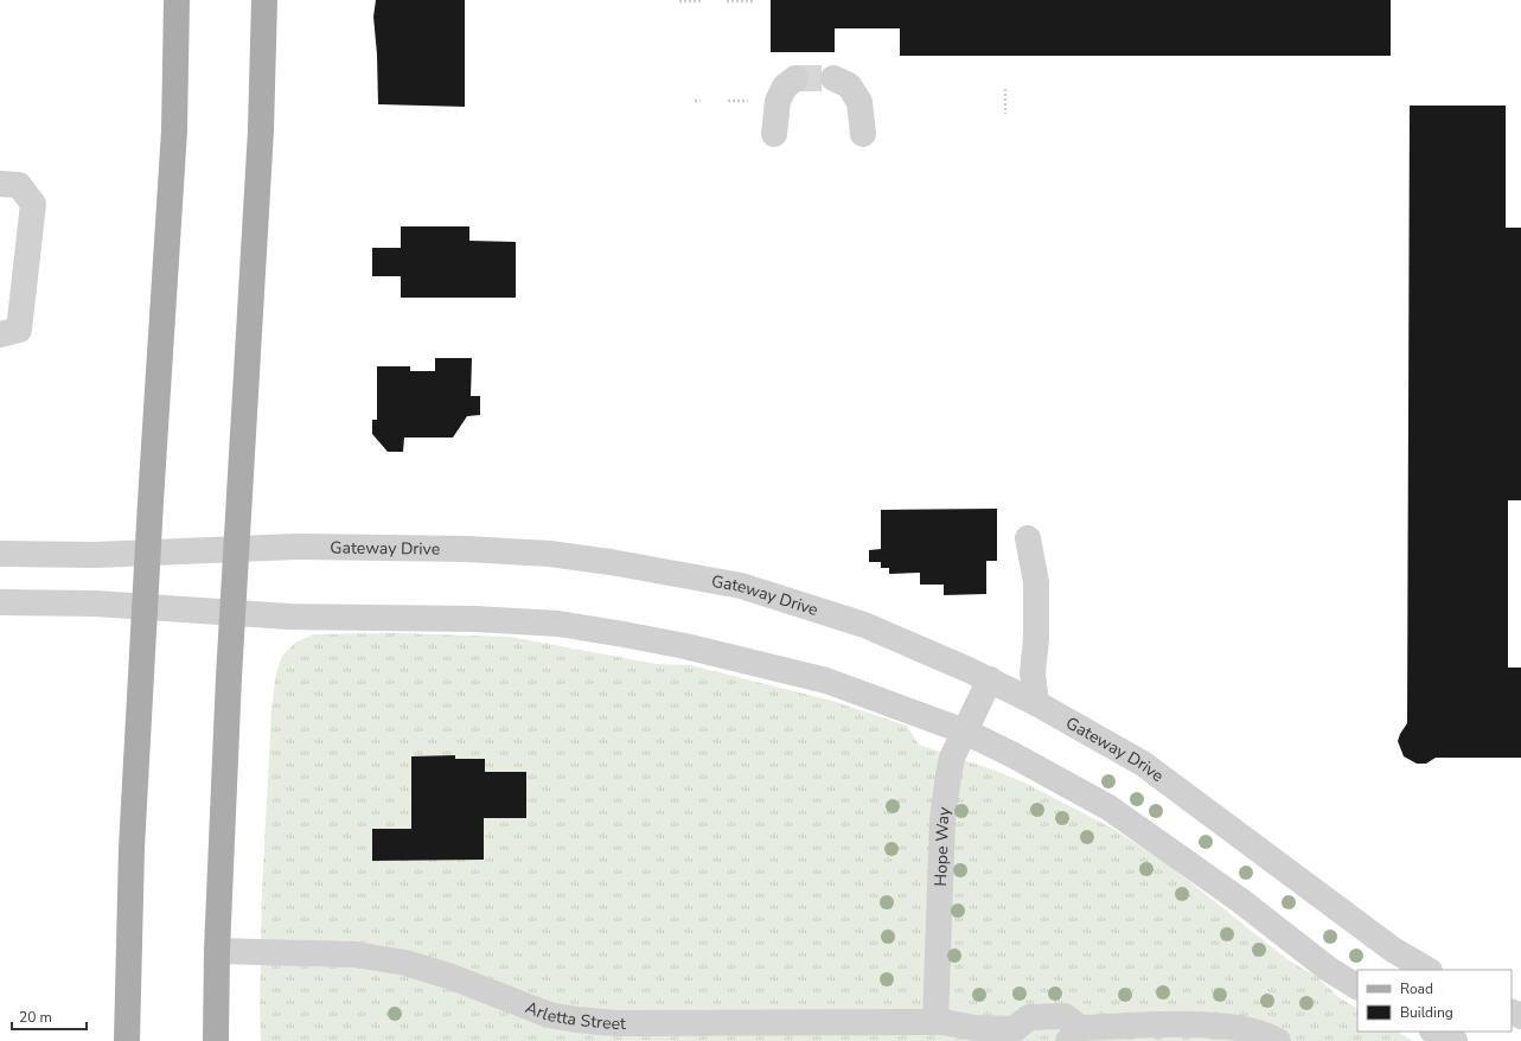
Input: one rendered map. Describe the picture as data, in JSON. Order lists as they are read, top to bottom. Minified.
{"streets":{"street":["Gateway Drive","Hope Way","Arletta Street"]},"crossings":[["Gateway Drive","Hope Way"],["Hope Way","Arletta Street"]],"legend":["Road","Building"],"scale_bar":"20 m"}
